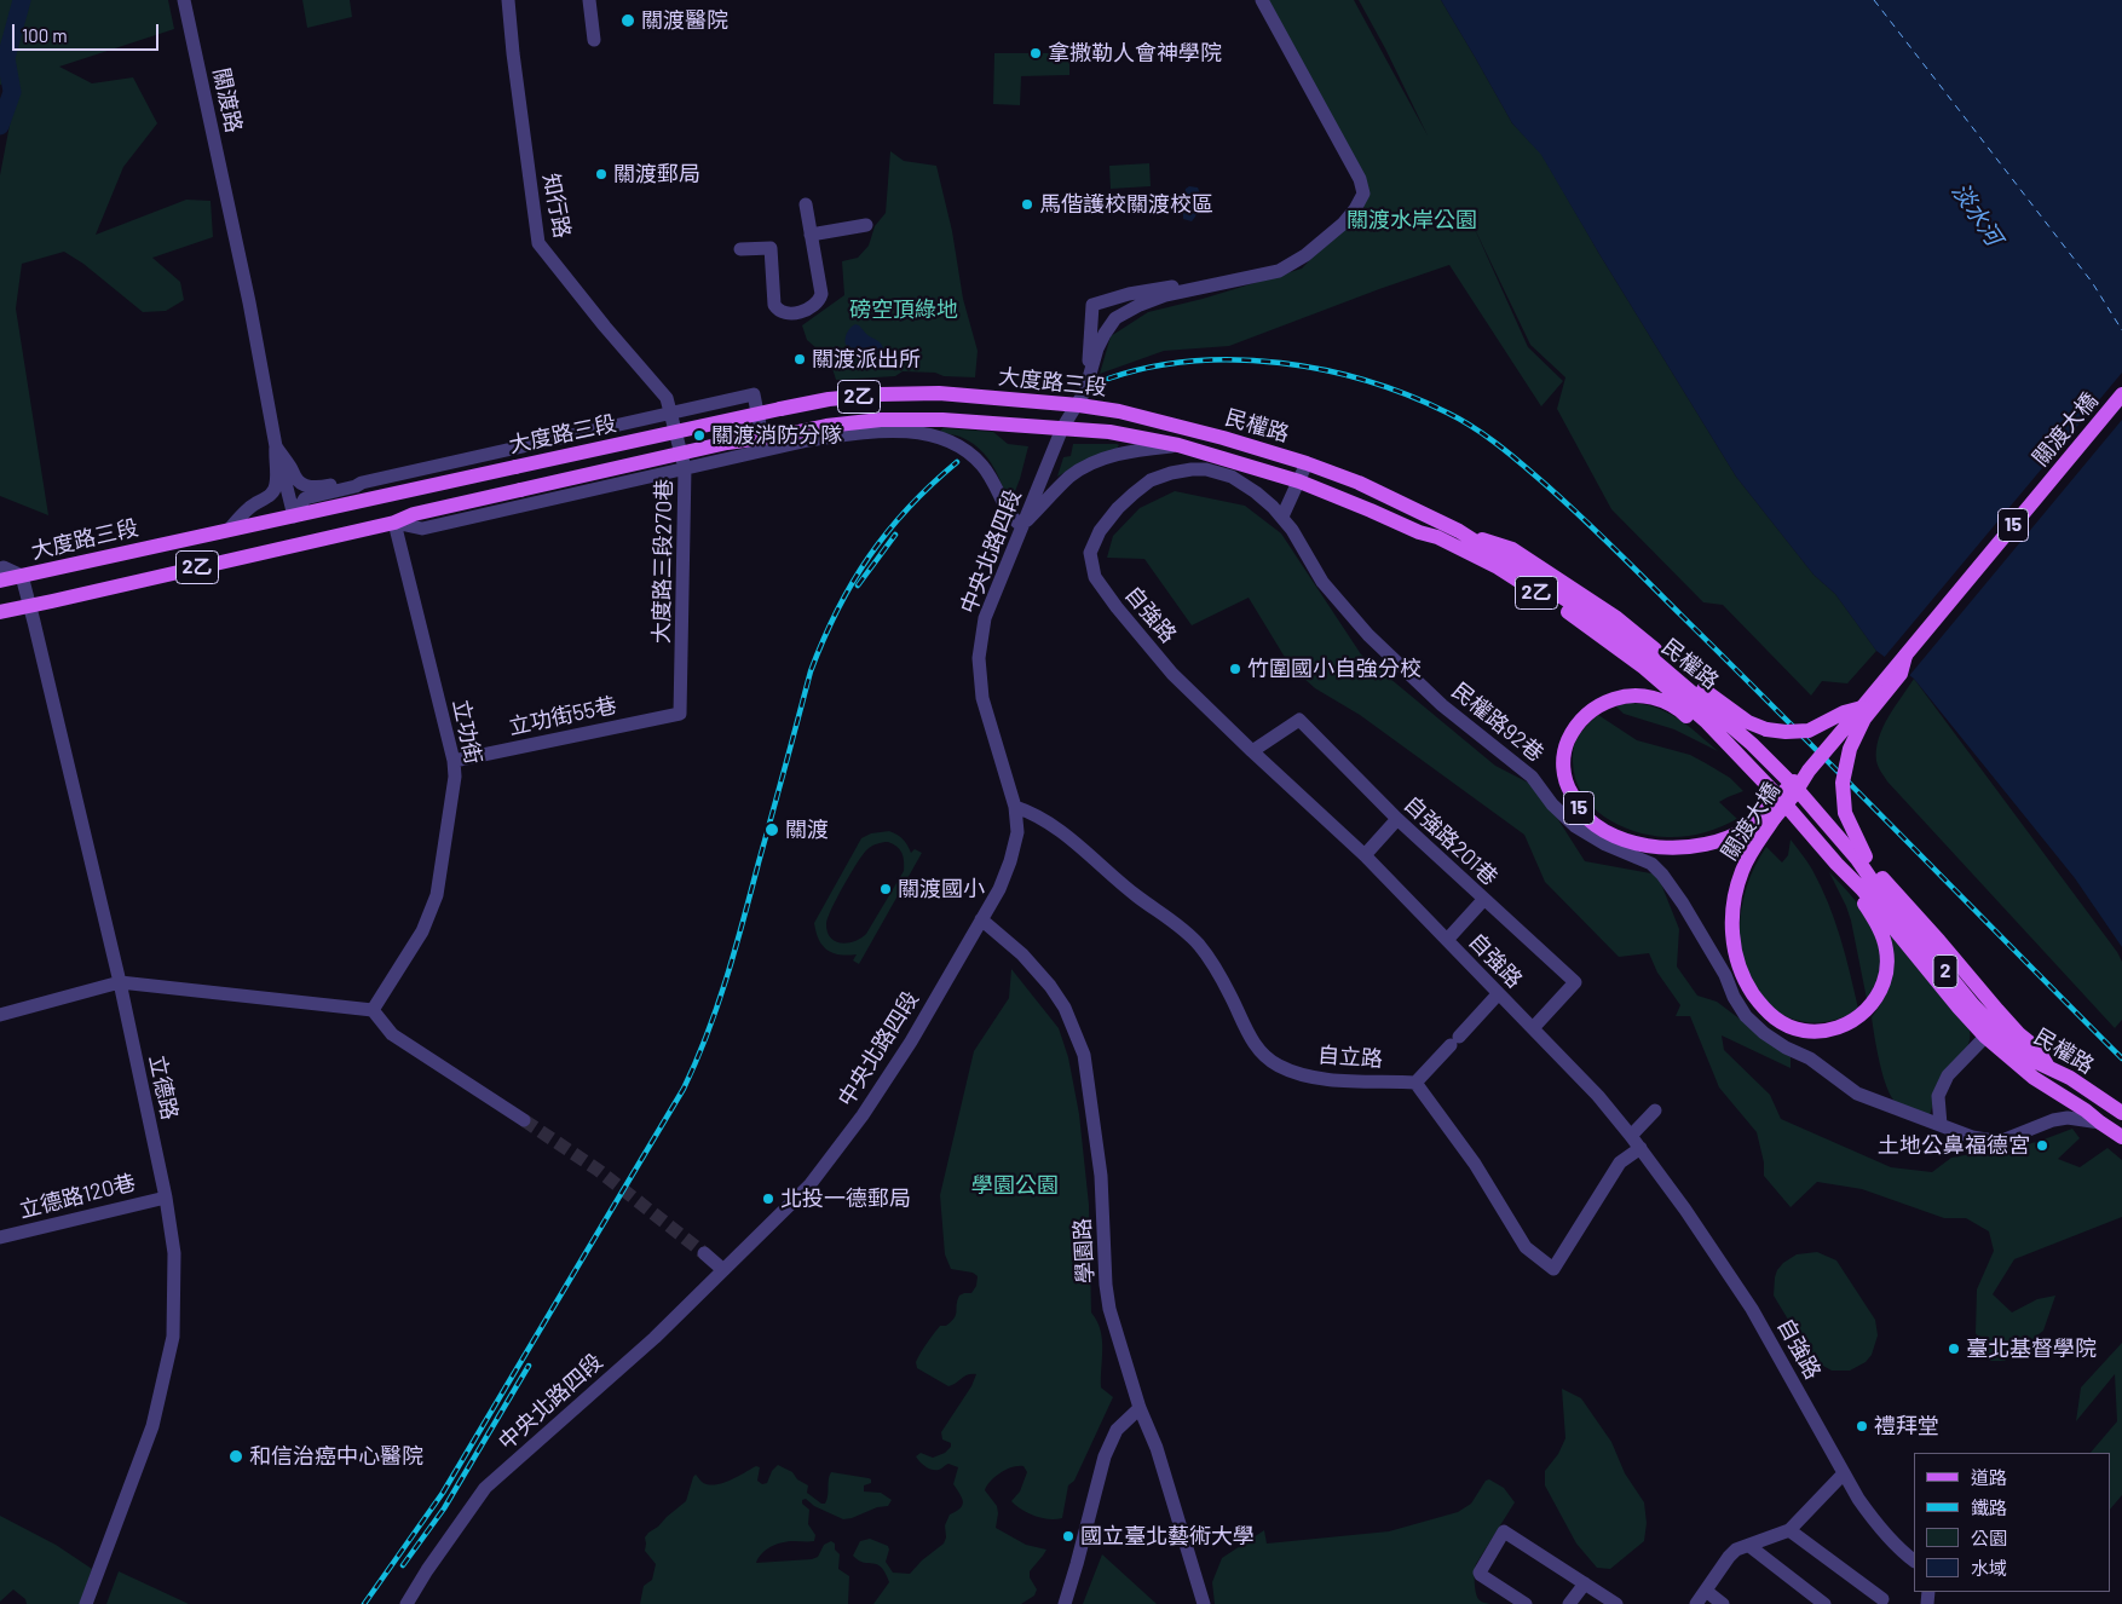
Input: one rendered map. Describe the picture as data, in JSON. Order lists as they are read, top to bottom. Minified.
{"streets":{"main road":["大度路三段","2乙","民權路","關渡大橋","15","2"],"street":["關渡路","知行路","中央北路四段","大度路三段270巷","自強路","立功街55巷","民權路92巷","立功街","自強路201巷","自立路","立德路","立德路120巷","學園路"]},"crossings":[["知行路","大度路三段"],["知行路","大度路三段270巷"],["大度路三段","民權路"],["大度路三段","中央北路四段"],["大度路三段","大度路三段270巷"],["大度路三段","立功街"],["大度路三段","立德路"],["民權路","關渡大橋"],["民權路","民權路92巷"],["中央北路四段","自立路"],["中央北路四段","學園路"],["大度路三段270巷","立功街55巷"],["自強路","民權路92巷"],["自強路","自強路201巷"],["立功街55巷","立功街"],["立德路","立德路120巷"]],"water":["淡水河"],"parks":["關渡水岸公園","磅空頂綠地","學園公園"],"places":["關渡醫院","拿撒勒人會神學院","關渡郵局","馬偕護校關渡校區","關渡派出所","關渡消防分隊","竹圍國小自強分校","關渡","關渡國小","土地公鼻福德宮","北投一德郵局","臺北基督學院","禮拜堂","和信治癌中心醫院","國立臺北藝術大學"],"legend":["道路","鐵路","公園","水域"],"scale_bar":"100 m"}
